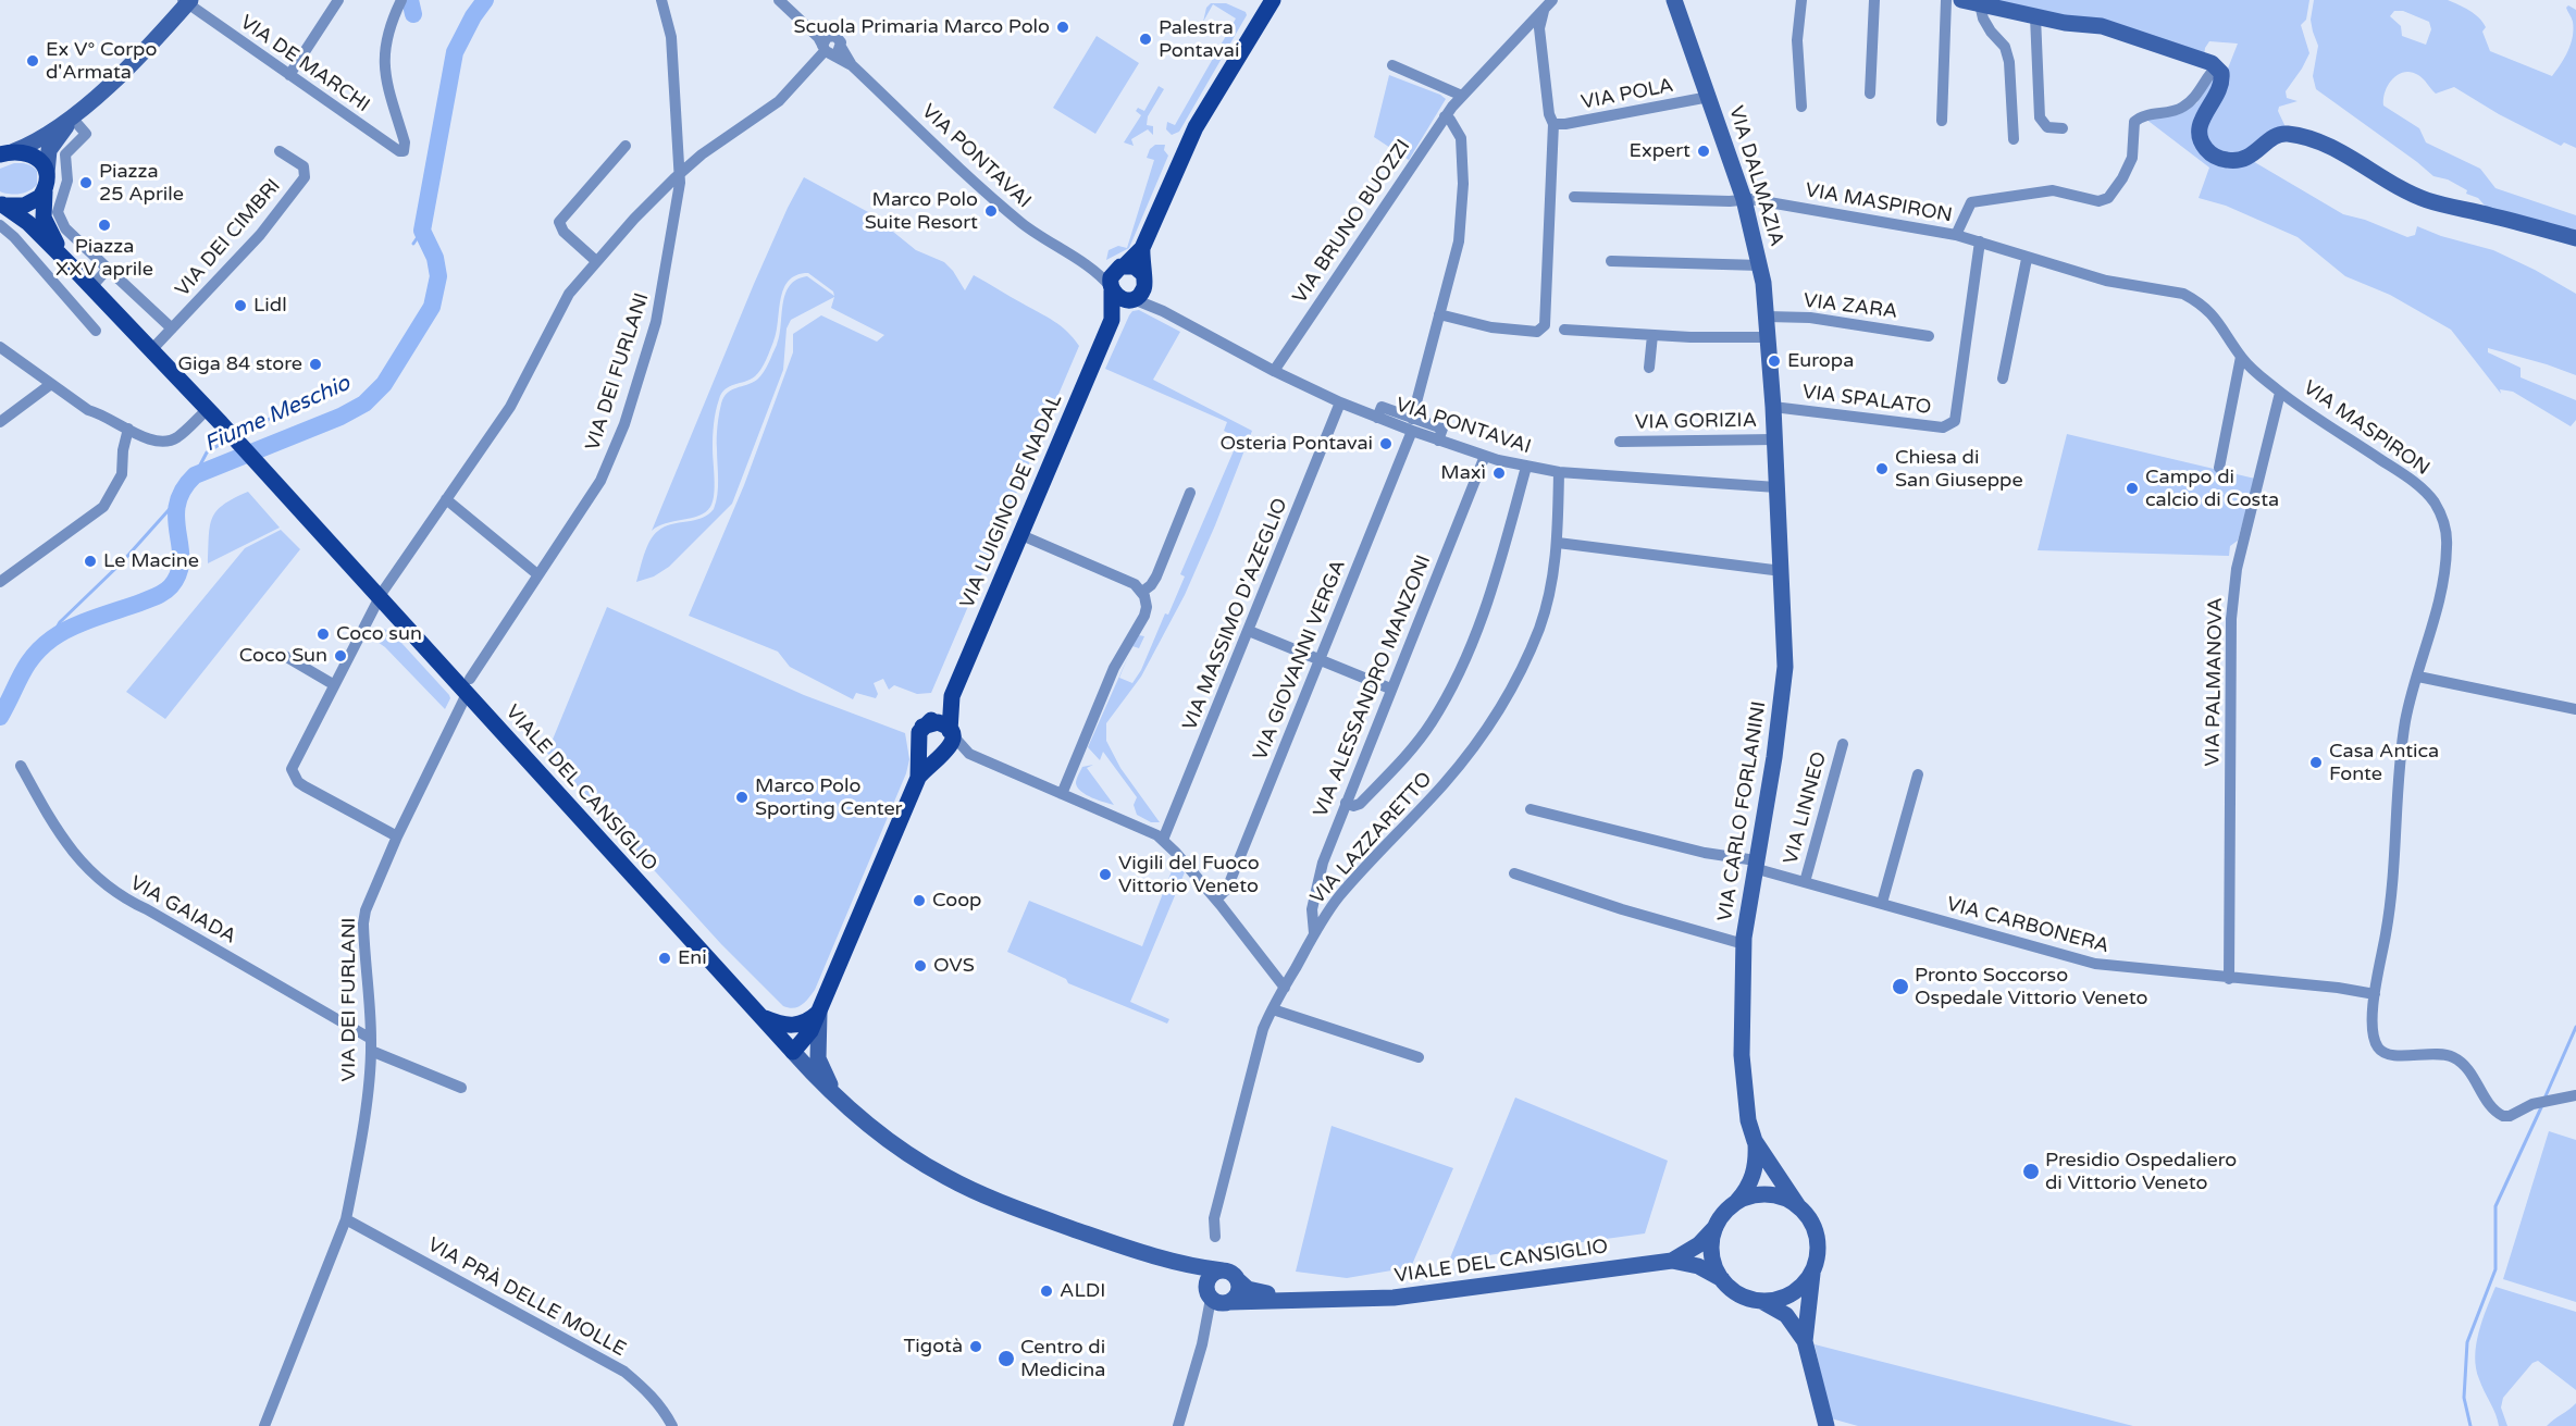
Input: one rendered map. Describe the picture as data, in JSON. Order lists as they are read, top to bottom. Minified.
{"streets":{"main road":["VIA DALMAZIA","VIA LUIGINO DE NADAL","VIALE DEL CANSIGLIO","VIA CARLO FORLANINI"],"street":["VIA DE MARCHI","VIA POLA","VIA PONTAVAI","VIA MASPIRON","VIA BRUNO BUOZZI","VIA DEI CIMBRI","VIA ZARA","VIA DEI FURLANI","VIA SPALATO","VIA GORIZIA","VIA MASSIMO D'AZEGLIO","VIA GIOVANNI VERGA","VIA PALMANOVA","VIA ALESSANDRO MANZONI","VIA LINNEO","VIA LAZZARETTO","VIA GAIADA","VIA CARBONERA","VIA PRÀ DELLE MOLLE"]},"crossings":[["VIA POLA","VIA DALMAZIA"],["VIA PONTAVAI","VIA DALMAZIA"],["VIA PONTAVAI","VIA BRUNO BUOZZI"],["VIA PONTAVAI","VIA LUIGINO DE NADAL"],["VIA PONTAVAI","VIA MASSIMO D'AZEGLIO"],["VIA PONTAVAI","VIA GIOVANNI VERGA"],["VIA PONTAVAI","VIA ALESSANDRO MANZONI"],["VIA PONTAVAI","VIA CARLO FORLANINI"],["VIA PONTAVAI","VIA LAZZARETTO"],["VIA DALMAZIA","VIA MASPIRON"],["VIA DALMAZIA","VIA ZARA"],["VIA DALMAZIA","VIA SPALATO"],["VIA DALMAZIA","VIA GORIZIA"],["VIA DALMAZIA","VIA CARLO FORLANINI"],["VIA MASPIRON","VIA SPALATO"],["VIA MASPIRON","VIA PALMANOVA"],["VIA MASPIRON","VIA CARBONERA"],["VIA BRUNO BUOZZI","VIA GIOVANNI VERGA"],["VIA DEI CIMBRI","VIALE DEL CANSIGLIO"],["VIA DEI FURLANI","VIALE DEL CANSIGLIO"],["VIA DEI FURLANI","VIA GAIADA"],["VIA DEI FURLANI","VIA PRÀ DELLE MOLLE"],["VIA LUIGINO DE NADAL","VIALE DEL CANSIGLIO"],["VIA PALMANOVA","VIA CARBONERA"],["VIA ALESSANDRO MANZONI","VIA LAZZARETTO"],["VIALE DEL CANSIGLIO","VIA CARLO FORLANINI"],["VIA LINNEO","VIA CARBONERA"],["VIA CARLO FORLANINI","VIA CARBONERA"]],"water":["Fiume Meschio"],"places":["Scuola Primaria Marco Polo","Palestra Pontavai","Ex V° Corpo d'Armata","Expert","Piazza 25 Aprile","Marco Polo Suite Resort","Piazza XXV aprile","Lidl","Europa","Giga 84 store","Osteria Pontavai","Chiesa di San Giuseppe","Maxì","Campo di calcio di Costa","Le Macine","Coco sun","Coco Sun","Casa Antica Fonte","Marco Polo Sporting Center","Vigili del Fuoco Vittorio Veneto","Coop","Eni","OVS","Pronto Soccorso Ospedale Vittorio Veneto","Presidio Ospedaliero di Vittorio Veneto","ALDI","Tigotà","Centro di Medicina"]}
